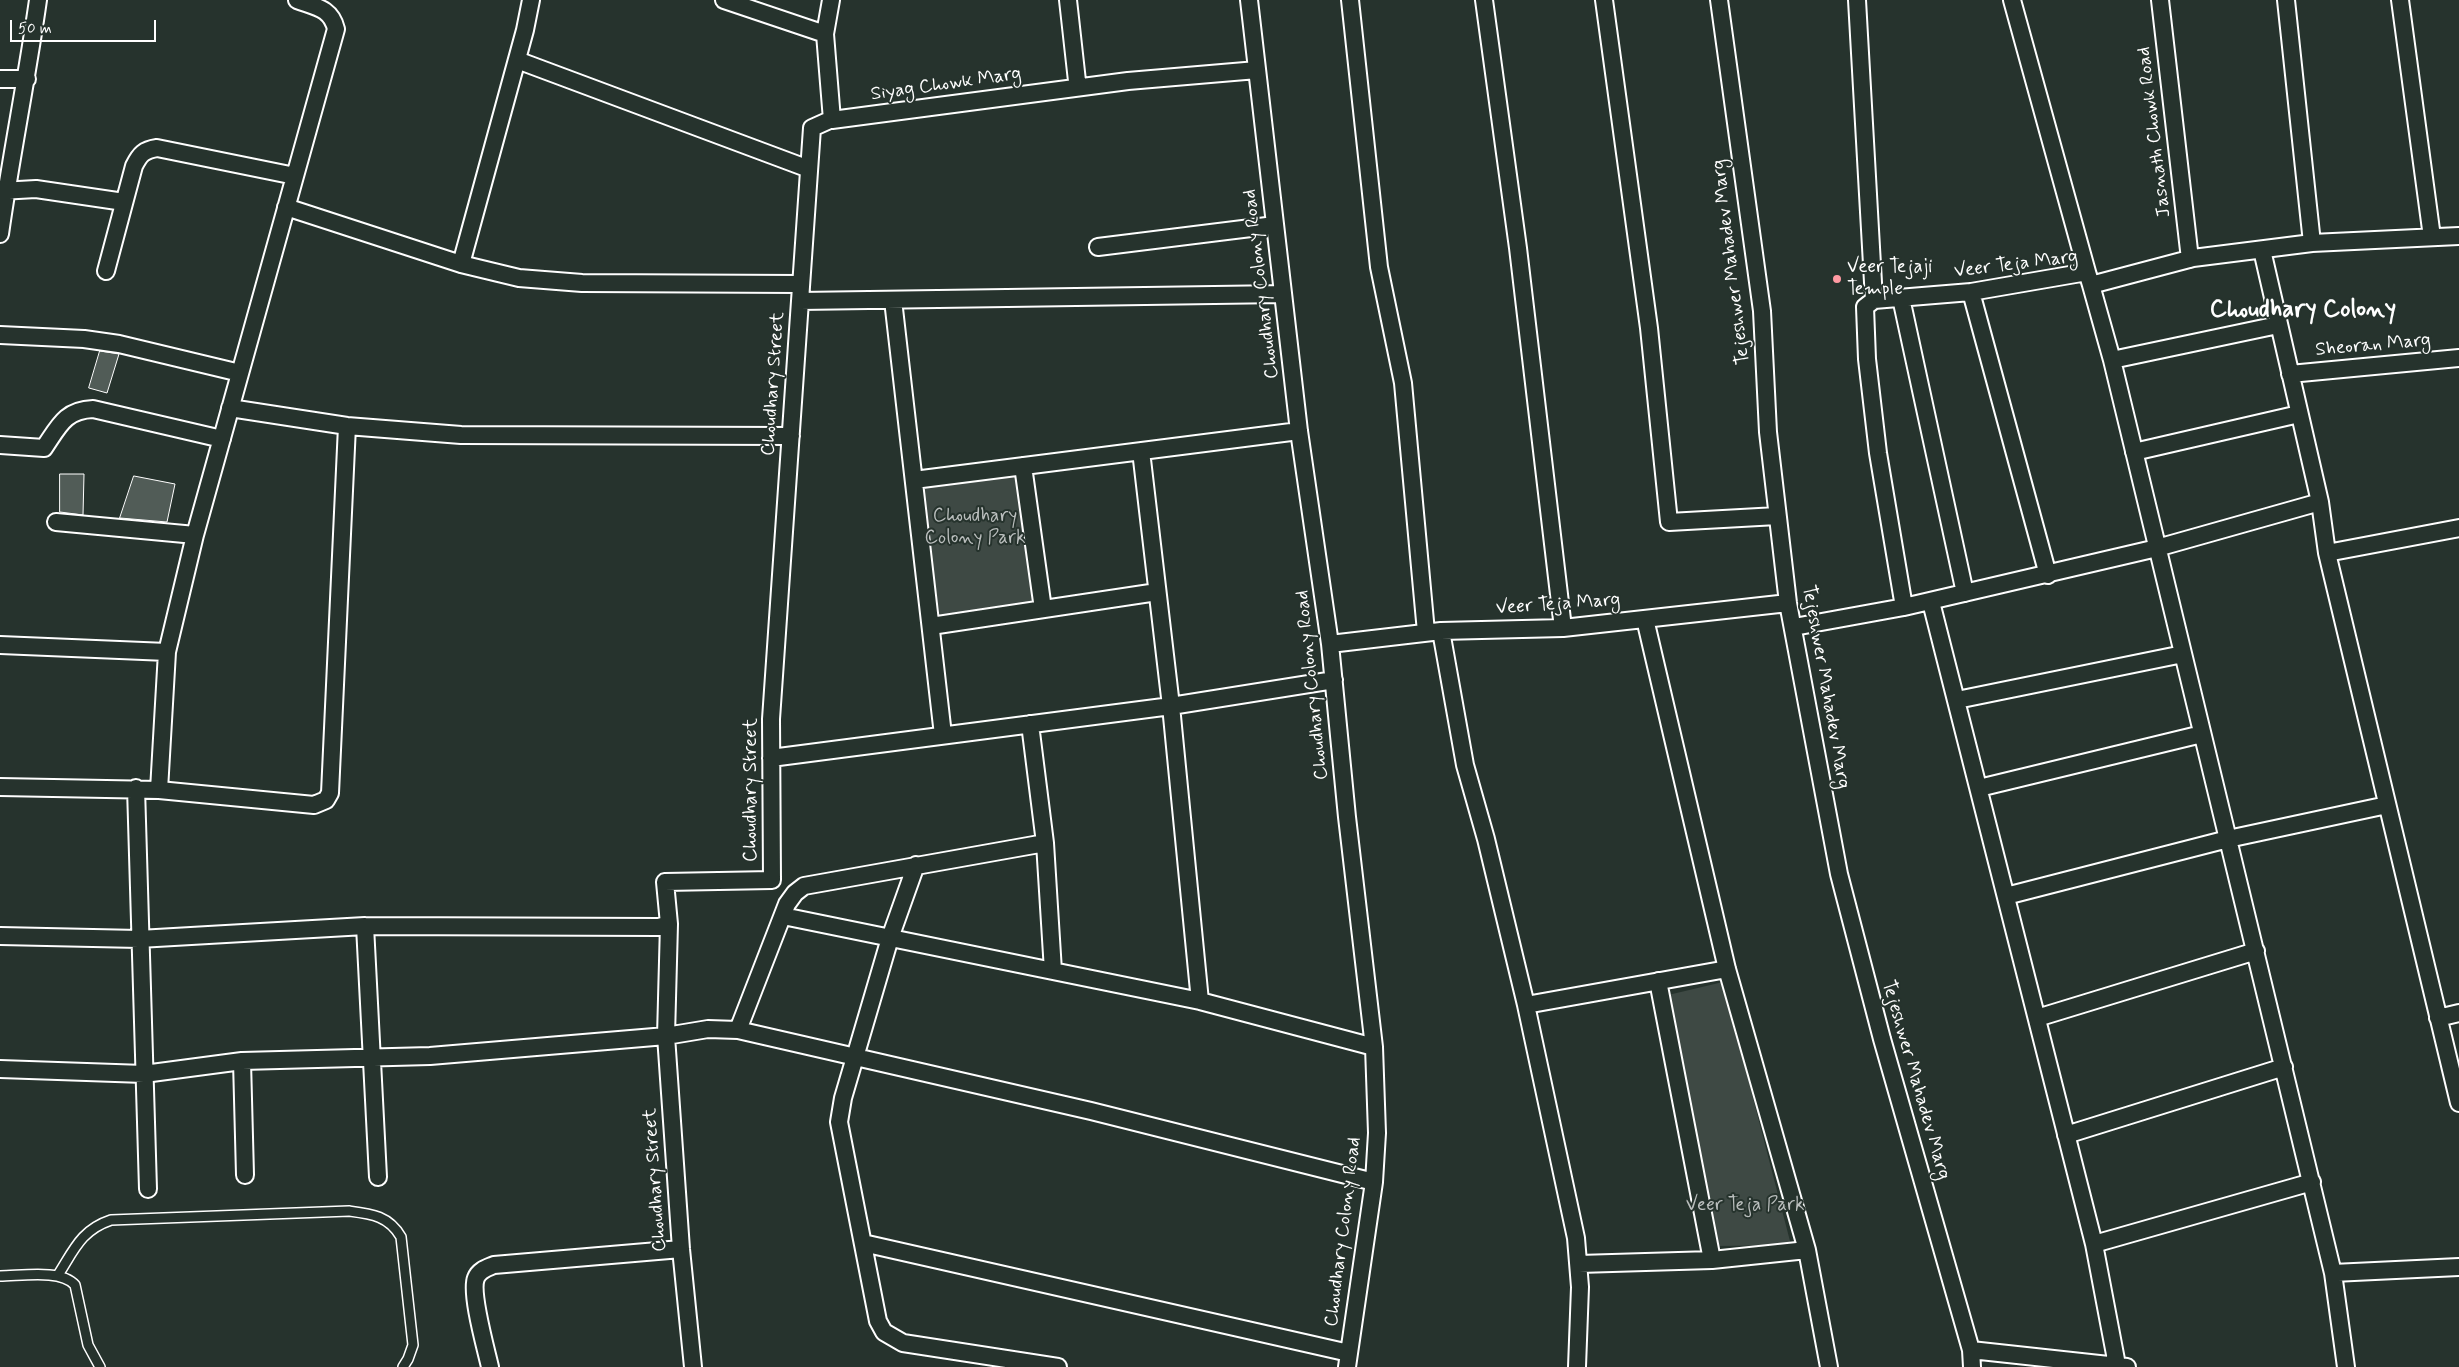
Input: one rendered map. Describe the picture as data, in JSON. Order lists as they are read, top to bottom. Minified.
{"streets":{"street":["Siyag Chowk Marg","Jasnath Chowk Road","Tejeshwer Mahadev Marg","Veer Teja Marg","Choudhary Colony Road","Sheoran Marg","Choudhary Street"]},"crossings":[["Siyag Chowk Marg","Choudhary Colony Road"],["Siyag Chowk Marg","Choudhary Street"],["Jasnath Chowk Road","Veer Teja Marg"],["Tejeshwer Mahadev Marg","Veer Teja Marg"],["Veer Teja Marg","Choudhary Colony Road"]],"districts":["Choudhary Colony"],"parks":["Choudhary Colony Park","Veer Teja Park"],"places":["Veer Tejaji Temple"],"scale_bar":"50 m"}
